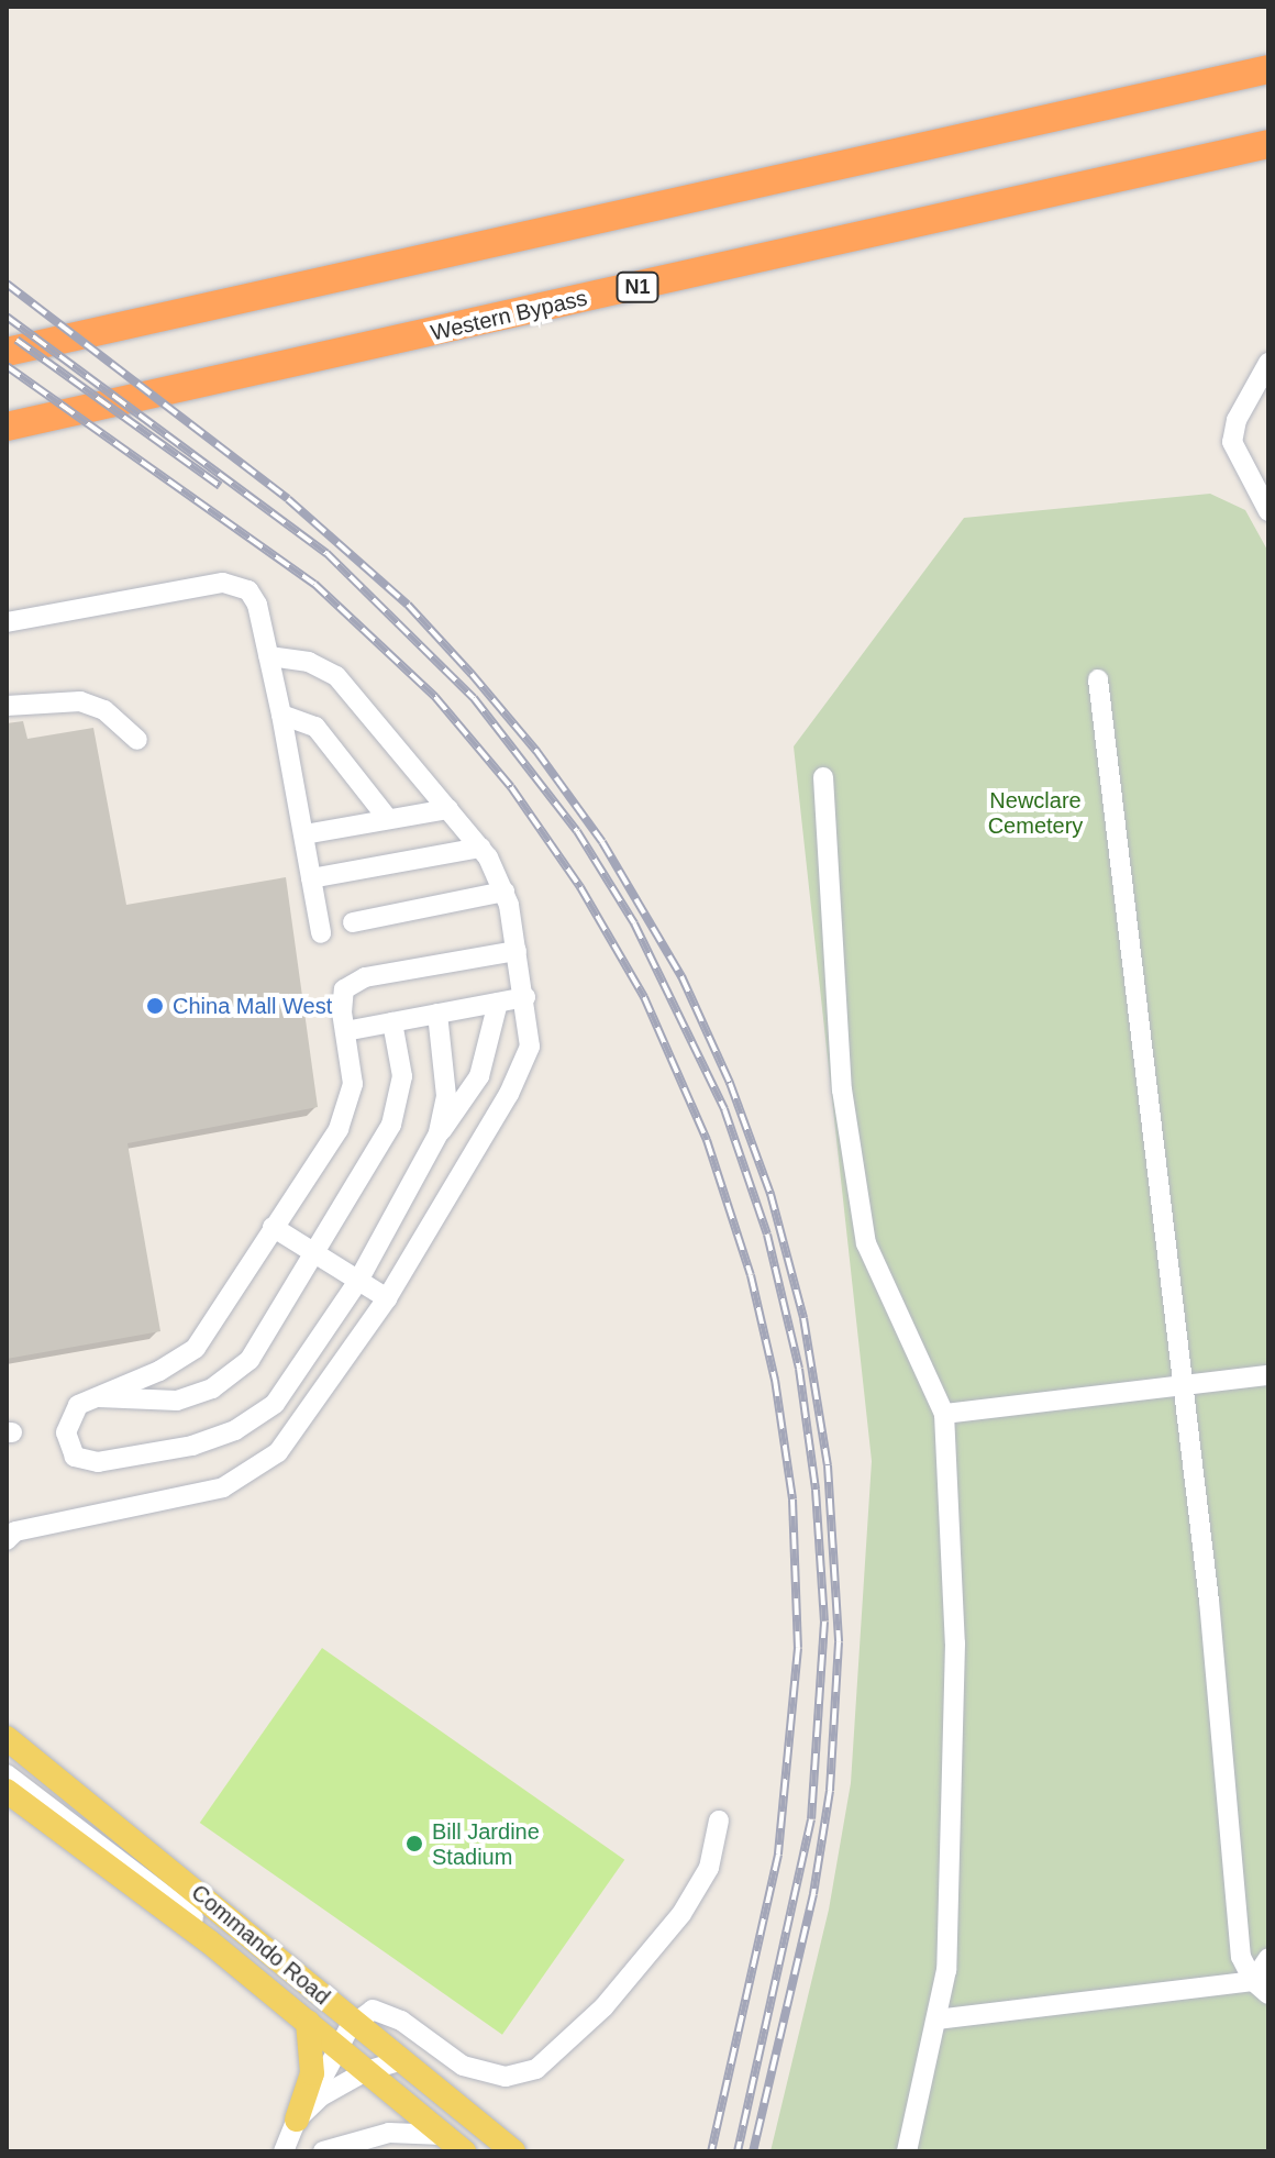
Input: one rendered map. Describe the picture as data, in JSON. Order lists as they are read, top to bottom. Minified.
{"streets":{"highway":["N1","Western Bypass"],"main road":["Commando Road"]},"parks":["Newclare Cemetery"],"places":["China Mall West","Bill Jardine Stadium"]}
